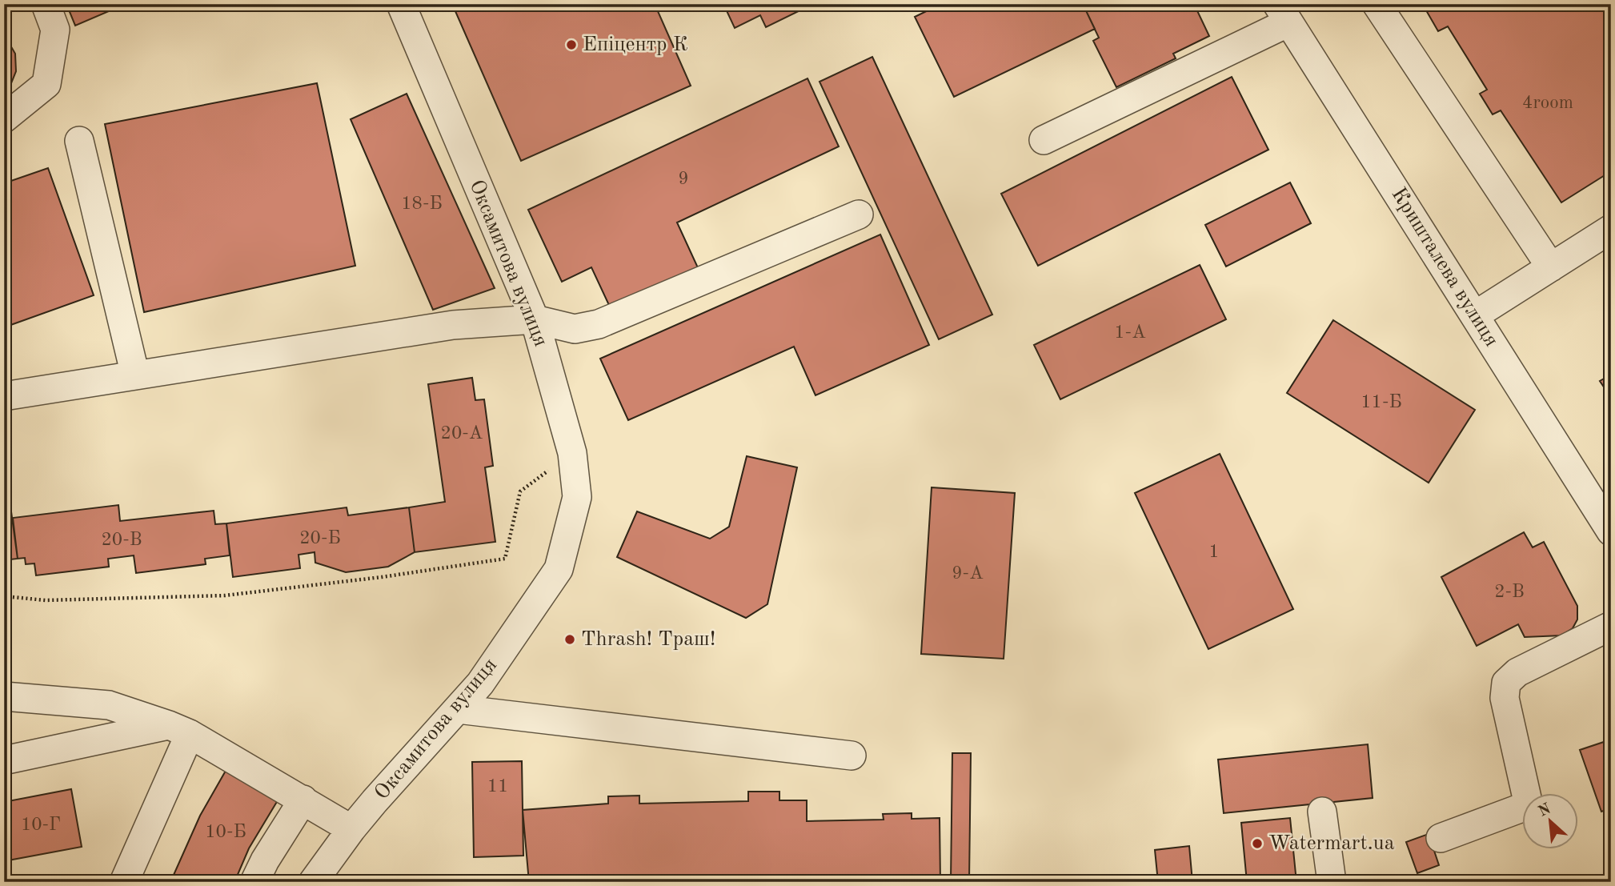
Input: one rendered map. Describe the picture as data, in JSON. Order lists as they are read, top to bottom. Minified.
{"streets":{"street":["Оксамитова вулиця","Кришталева вулиця"]},"places":["Епіцентр К","Thrash! Траш!","Watermart.ua"],"house_numbers":["4room","9","18-Б","1-А","11-Б","20-А","20-Б","20-В","1","9-А","2-В","11","10-Г","10-Б"],"north":"top left"}
